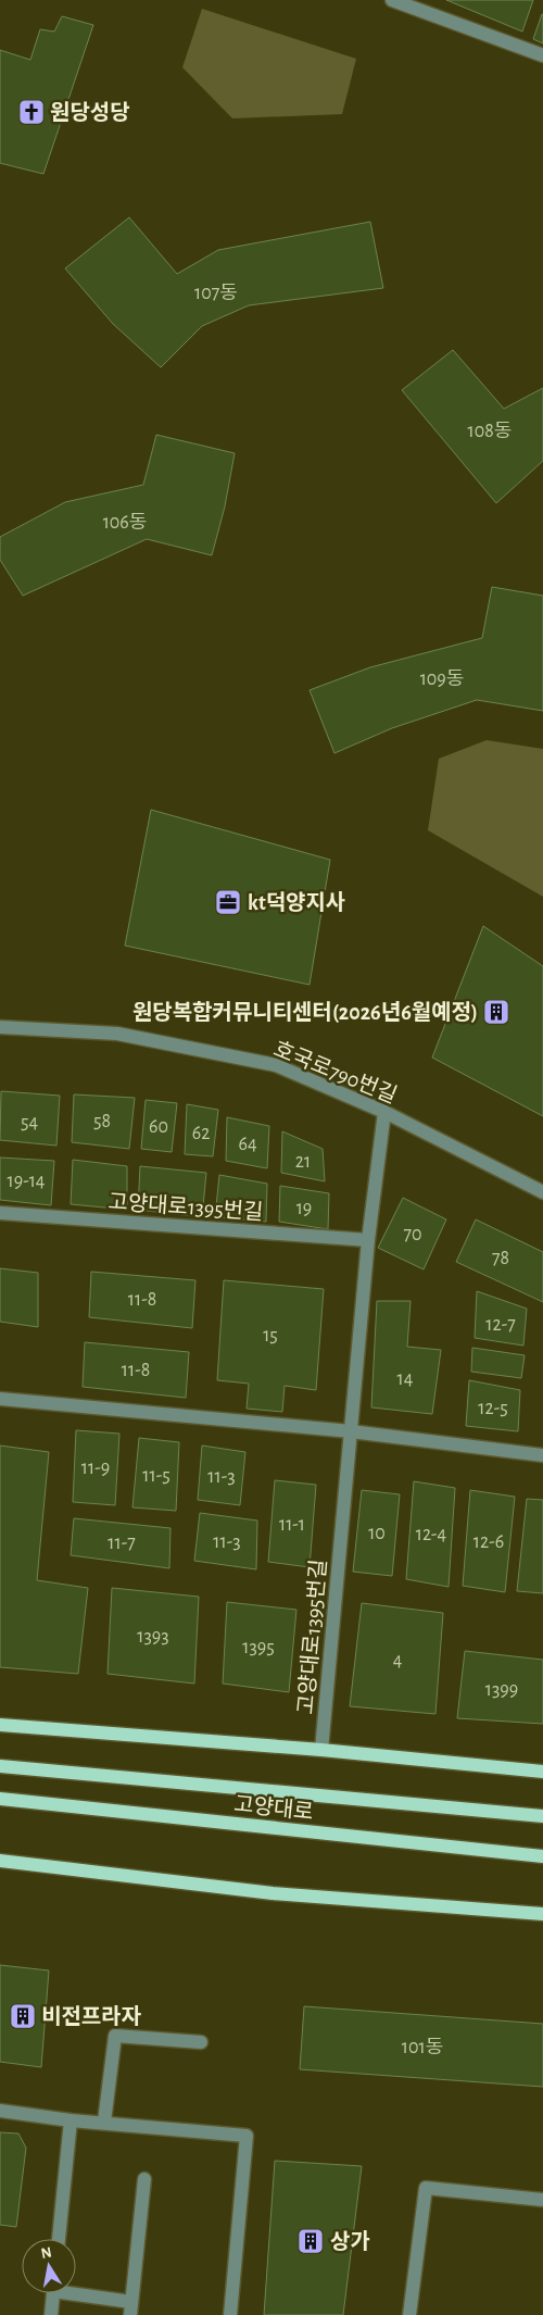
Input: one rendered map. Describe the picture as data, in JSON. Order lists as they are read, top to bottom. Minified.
{"streets":{"main road":["고양대로"],"street":["호국로790번길","고양대로1395번길"]},"crossings":[["호국로790번길","고양대로1395번길"]],"places":{"church":["원당성당"],"office":["kt덕양지사"],"building":["원당복합커뮤니티센터(2026년6월예정)","비전프라자","상가"]},"house_numbers":["107동","108동","106동","109동","58","54","60","62","64","21","19-14","19","70","78","11-8","12-7","15","11-8","14","12-5","11-9","11-5","11-3","11-1","10","12-4","11-3","12-6","11-7","1393","1395","4","1399","101동"],"north":"top"}
